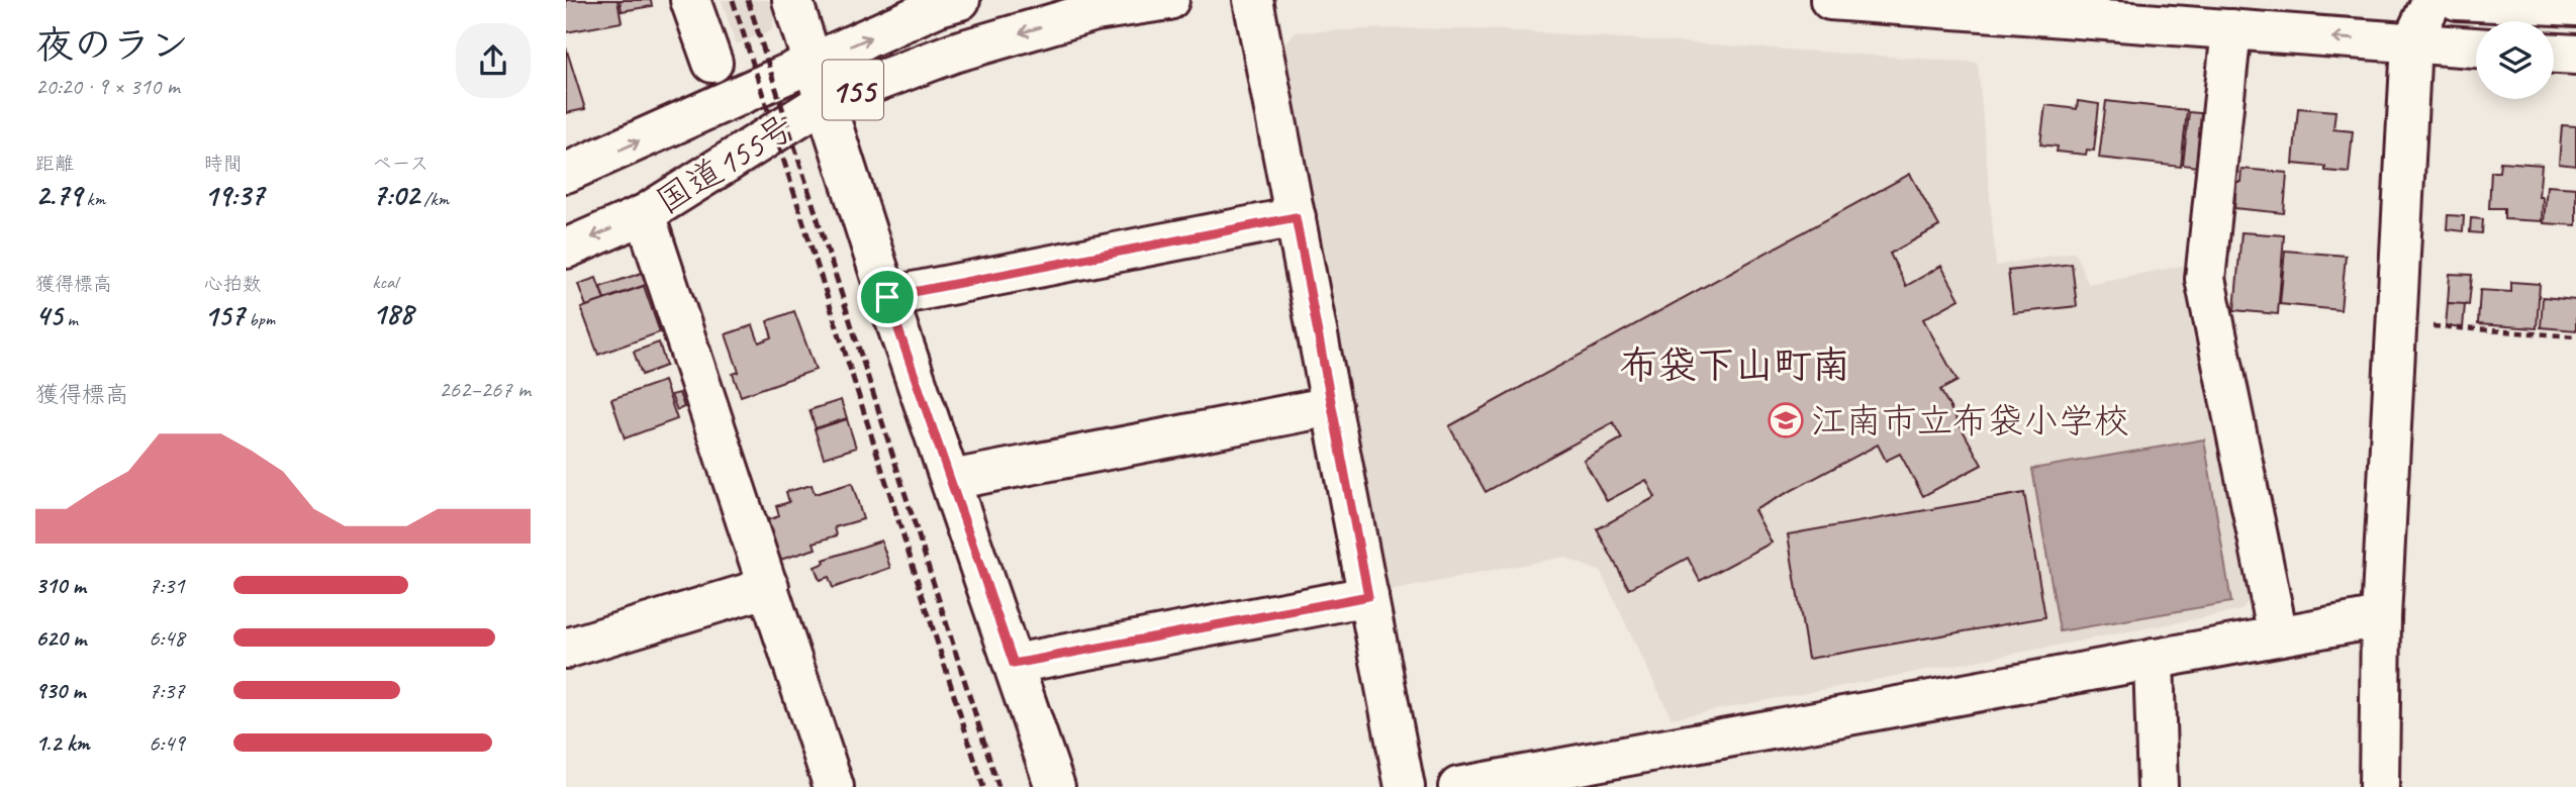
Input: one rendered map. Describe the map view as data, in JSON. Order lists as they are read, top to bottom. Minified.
{"streets":{"main road":["155","国道155号"]},"districts":["布袋下山町南"],"places":{"school or university":["江南市立布袋小学校"]},"page":{"heading":["夜のラン","20:20 · 9 × 310 m"],"stats":[["距離","2.79 km"],["時間","19:37"],["ペース","7:02 /km"],["獲得標高","45 m"],["心拍数","157 bpm"],["kcal","188"]],"chart":["獲得標高","262–267 m"],"list":[{"name":"310 m","note":"7:31"},{"name":"620 m","note":"6:48"},{"name":"930 m","note":"7:37"},{"name":"1.2 km","note":"6:49"}]}}
